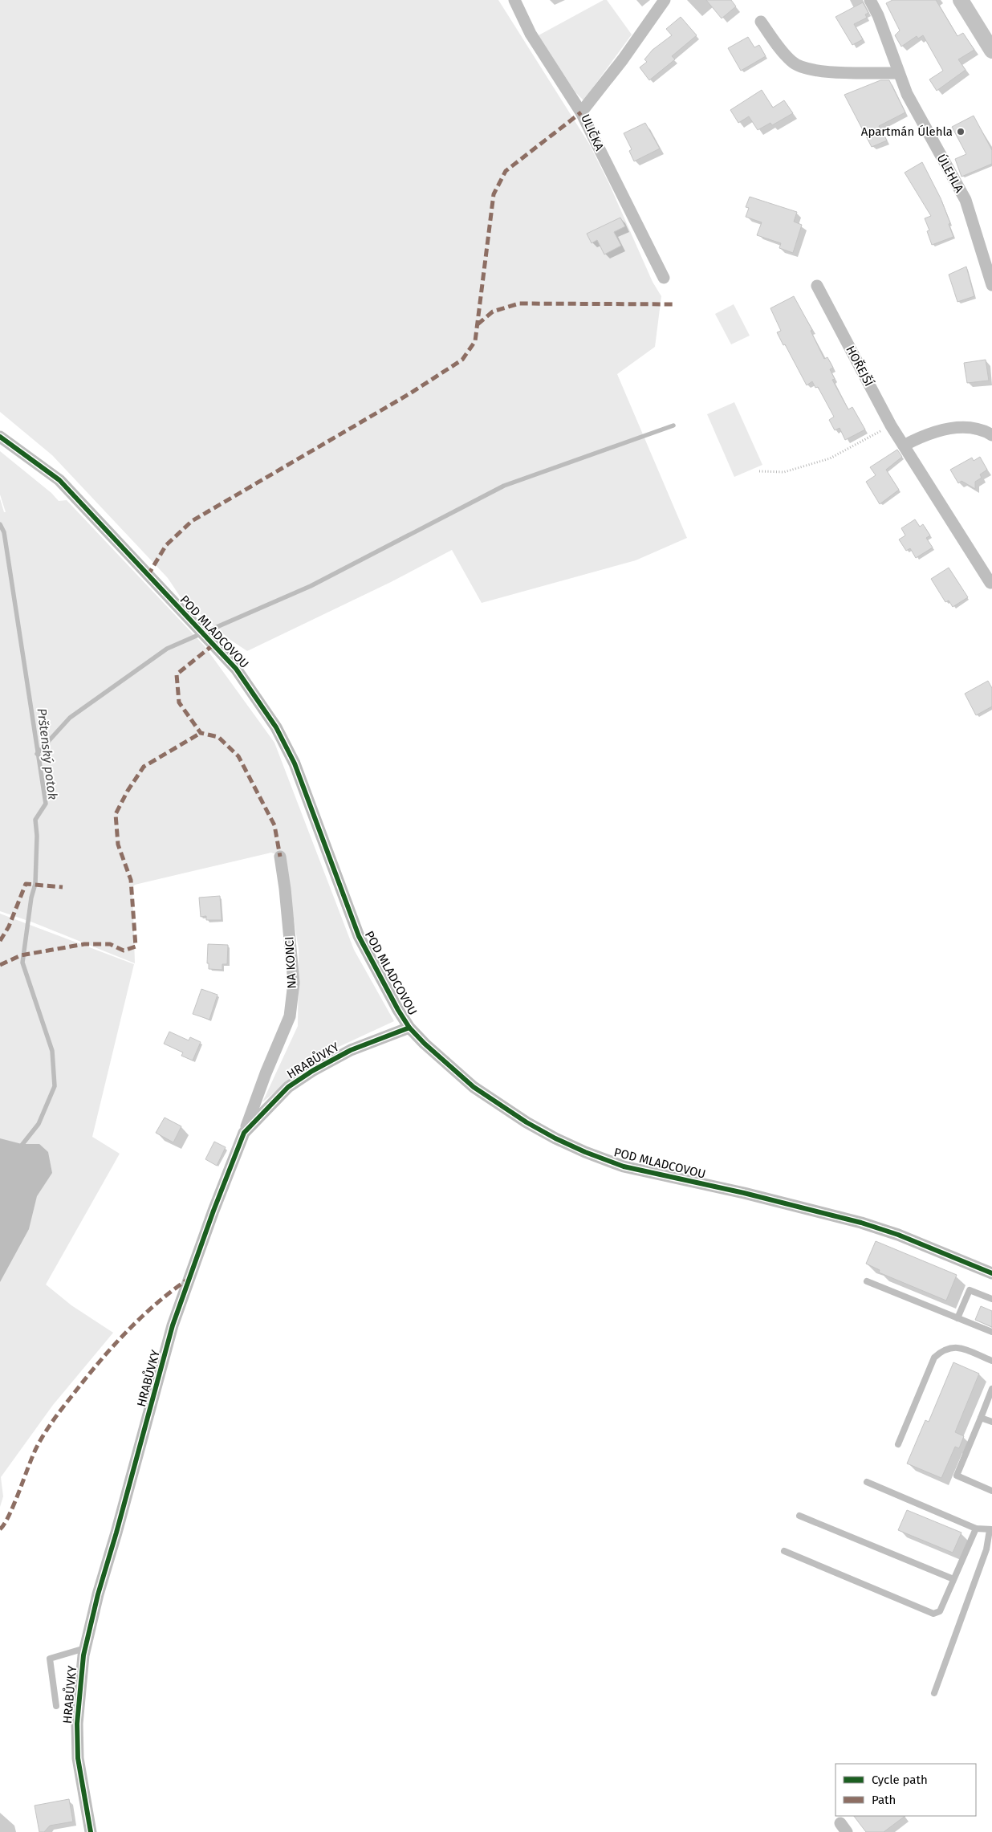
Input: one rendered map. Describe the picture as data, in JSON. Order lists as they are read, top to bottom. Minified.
{"streets":{"street":["ULIČKA","ÚLEHLA","HOŘEJŠÍ","POD MLADCOVOU","NA KONCI","HRABŮVKY"]},"crossings":[["POD MLADCOVOU","HRABŮVKY"],["NA KONCI","HRABŮVKY"]],"water":["Prštenský potok"],"places":["Apartmán Úlehla"],"legend":["Cycle path","Path"]}
